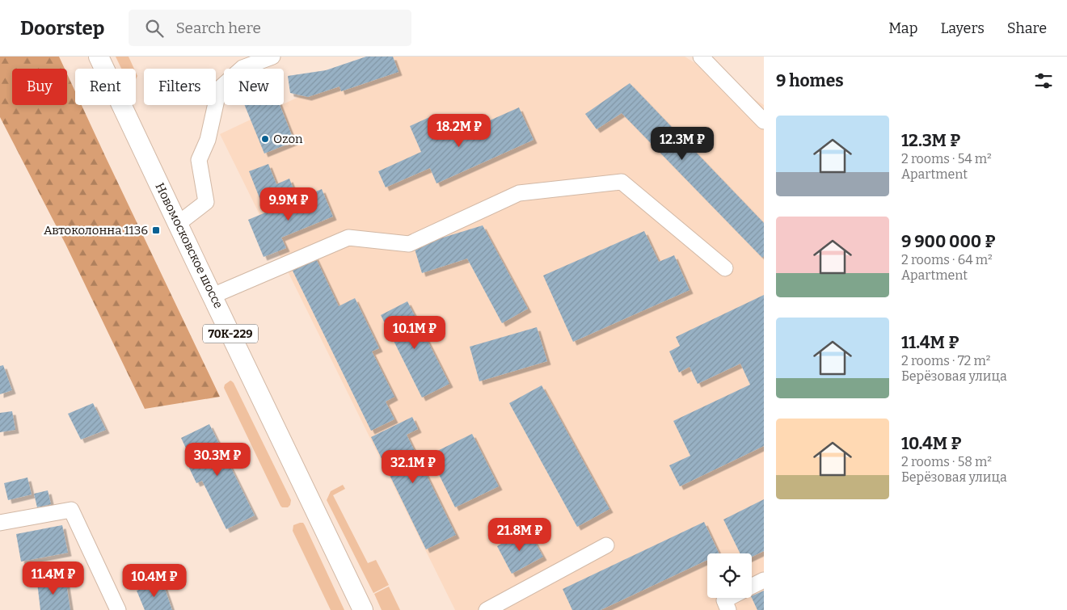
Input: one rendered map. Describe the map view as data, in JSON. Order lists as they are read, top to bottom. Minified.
{"streets":{"main road":["Новомосковское шоссе","70К-229"]},"places":{"other":["Ozon"],"transit":["Автоколонна 1136"]},"page":{"header":"Doorstep","search":"Search here","nav":["Map","Layers","Share"],"heading":"9 homes","chip":["Buy","Rent","Filters","New"],"list":[{"name":"12.3M ₽","note":"2 rooms · 54 m² · Apartment"},{"name":"9 900 000 ₽","note":"2 rooms · 64 m² · Apartment"},{"name":"11.4M ₽","note":"2 rooms · 72 m² · Берёзовая улица"},{"name":"10.4M ₽","note":"2 rooms · 58 m² · Берёзовая улица"}],"price":["18.2M ₽","12.3M ₽","9.9M ₽","10.1M ₽","30.3M ₽","32.1M ₽","21.8M ₽","11.4M ₽","10.4M ₽"]}}
